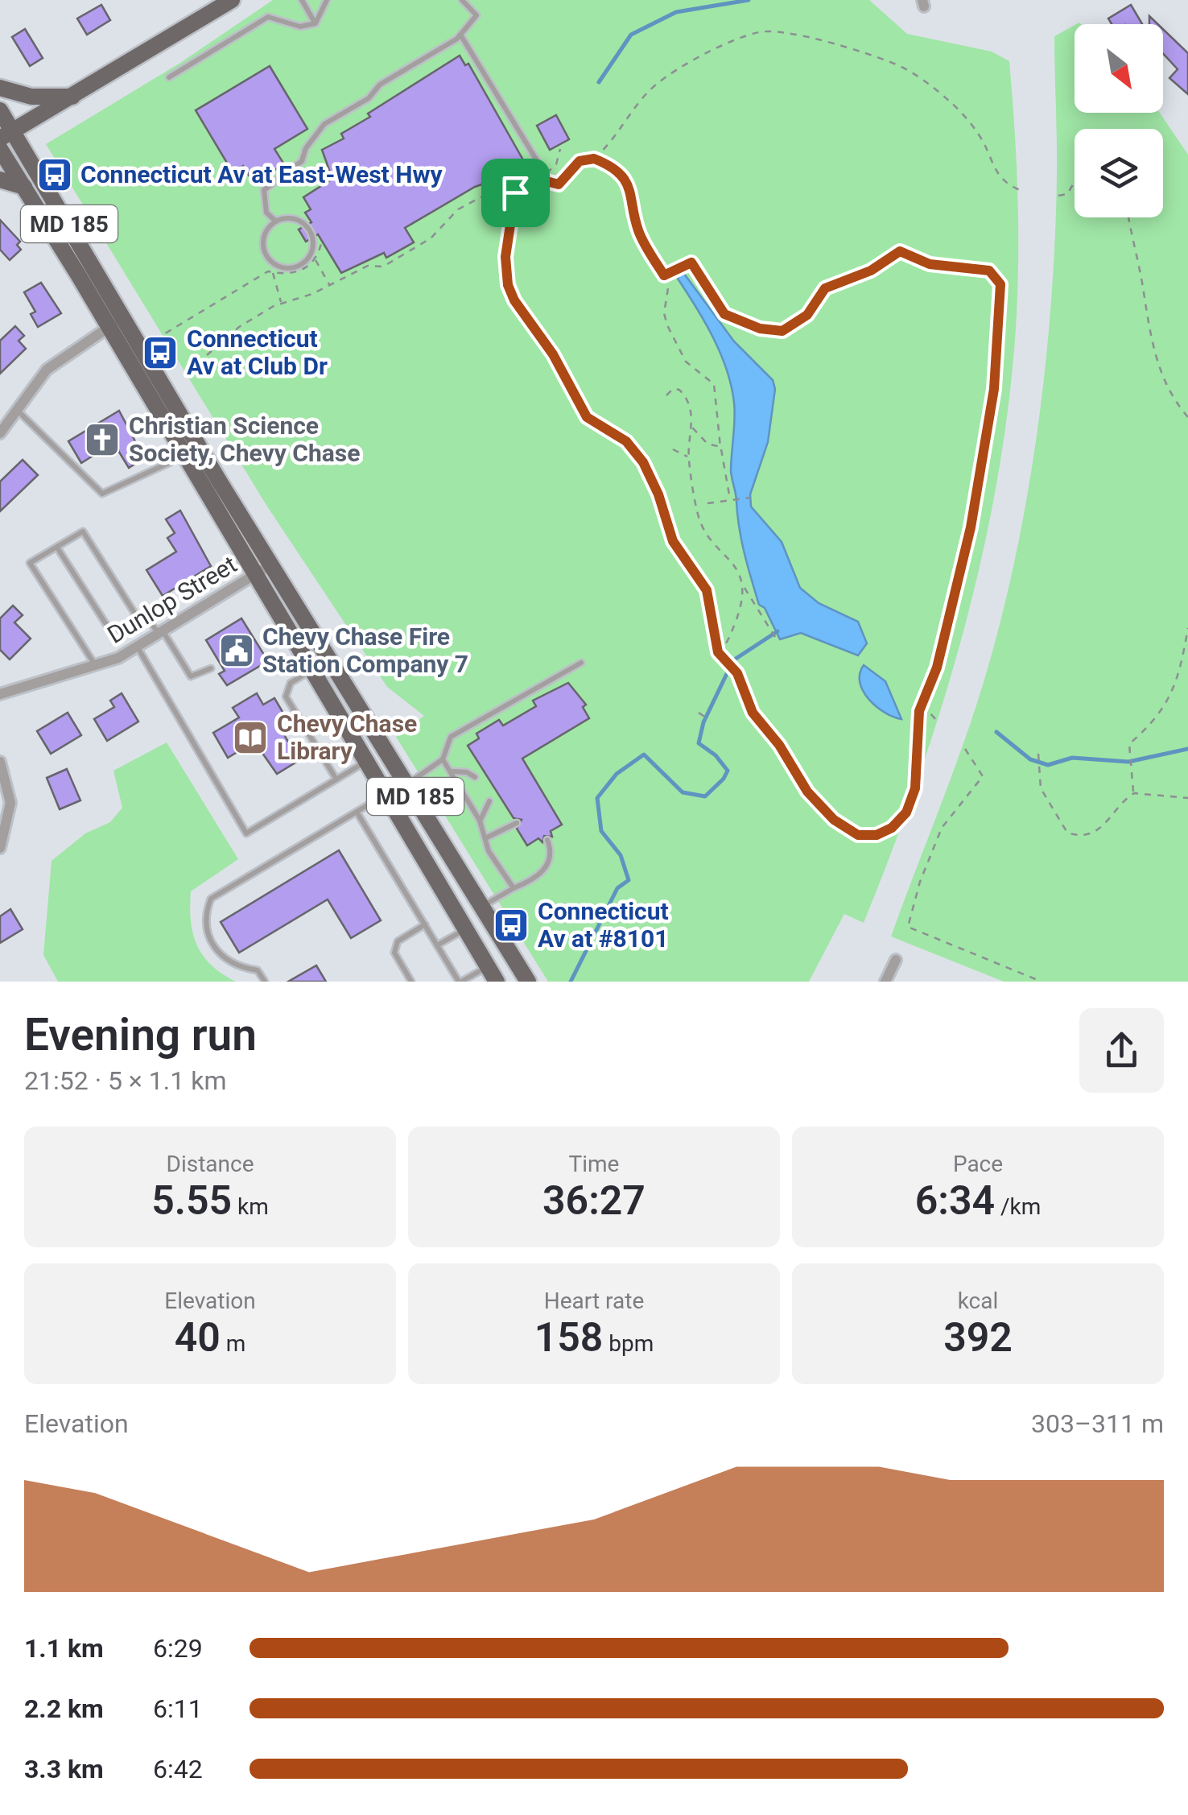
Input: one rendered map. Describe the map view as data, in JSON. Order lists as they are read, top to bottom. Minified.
{"streets":{"main road":["MD 185"],"street":["Dunlop Street"]},"crossings":[["MD 185","Dunlop Street"]],"places":{"bus stop":["Connecticut Av at East-West Hwy","Connecticut Av at Club Dr","Connecticut Av at #8101"],"church":["Christian Science Society, Chevy Chase"],"public building":["Chevy Chase Fire Station Company 7"],"library":["Chevy Chase Library"]},"north":"bottom right","page":{"heading":["Evening run","21:52 · 5 × 1.1 km"],"stats":[["Distance","5.55 km"],["Time","36:27"],["Pace","6:34 /km"],["Elevation","40 m"],["Heart rate","158 bpm"],["kcal","392"]],"chart":["Elevation","303–311 m"],"list":[{"name":"1.1 km","note":"6:29"},{"name":"2.2 km","note":"6:11"},{"name":"3.3 km","note":"6:42"}]}}
